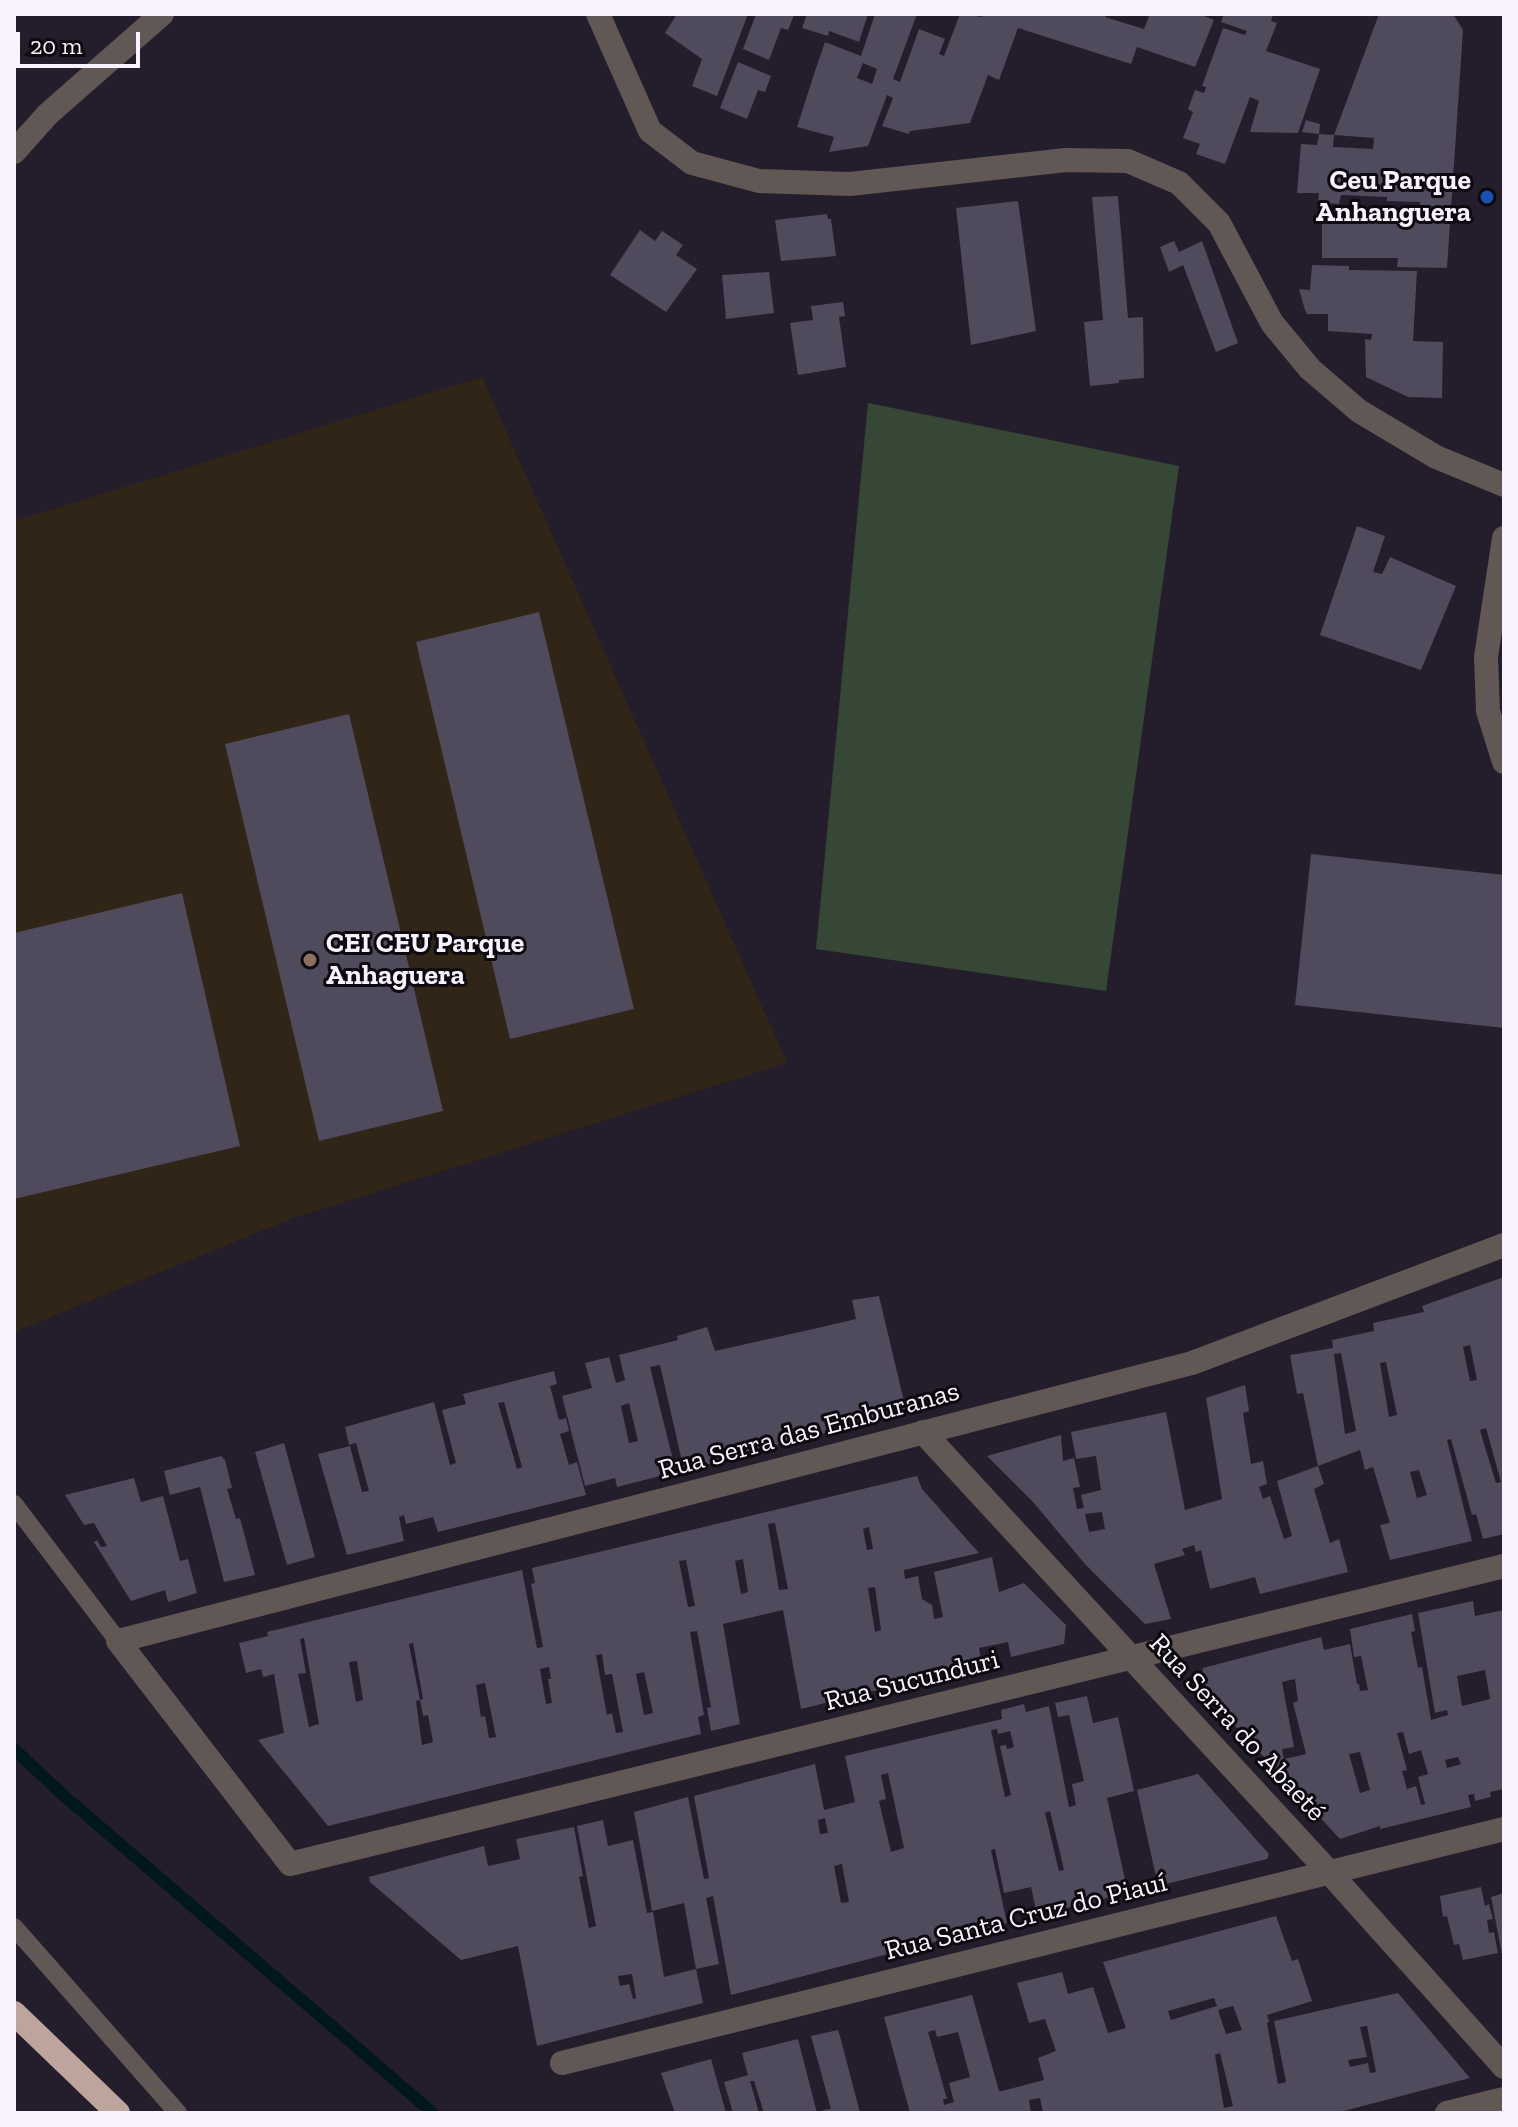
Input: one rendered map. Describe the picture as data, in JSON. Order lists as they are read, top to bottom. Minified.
{"streets":{"street":["Rua Serra das Emburanas","Rua Sucunduri","Rua Serra do Abaeté","Rua Santa Cruz do Piauí"]},"crossings":[["Rua Serra das Emburanas","Rua Sucunduri"],["Rua Serra das Emburanas","Rua Serra do Abaeté"],["Rua Sucunduri","Rua Serra do Abaeté"],["Rua Serra do Abaeté","Rua Santa Cruz do Piauí"]],"places":["Ceu Parque Anhanguera","CEI CEU Parque Anhaguera"],"scale_bar":"20 m"}
